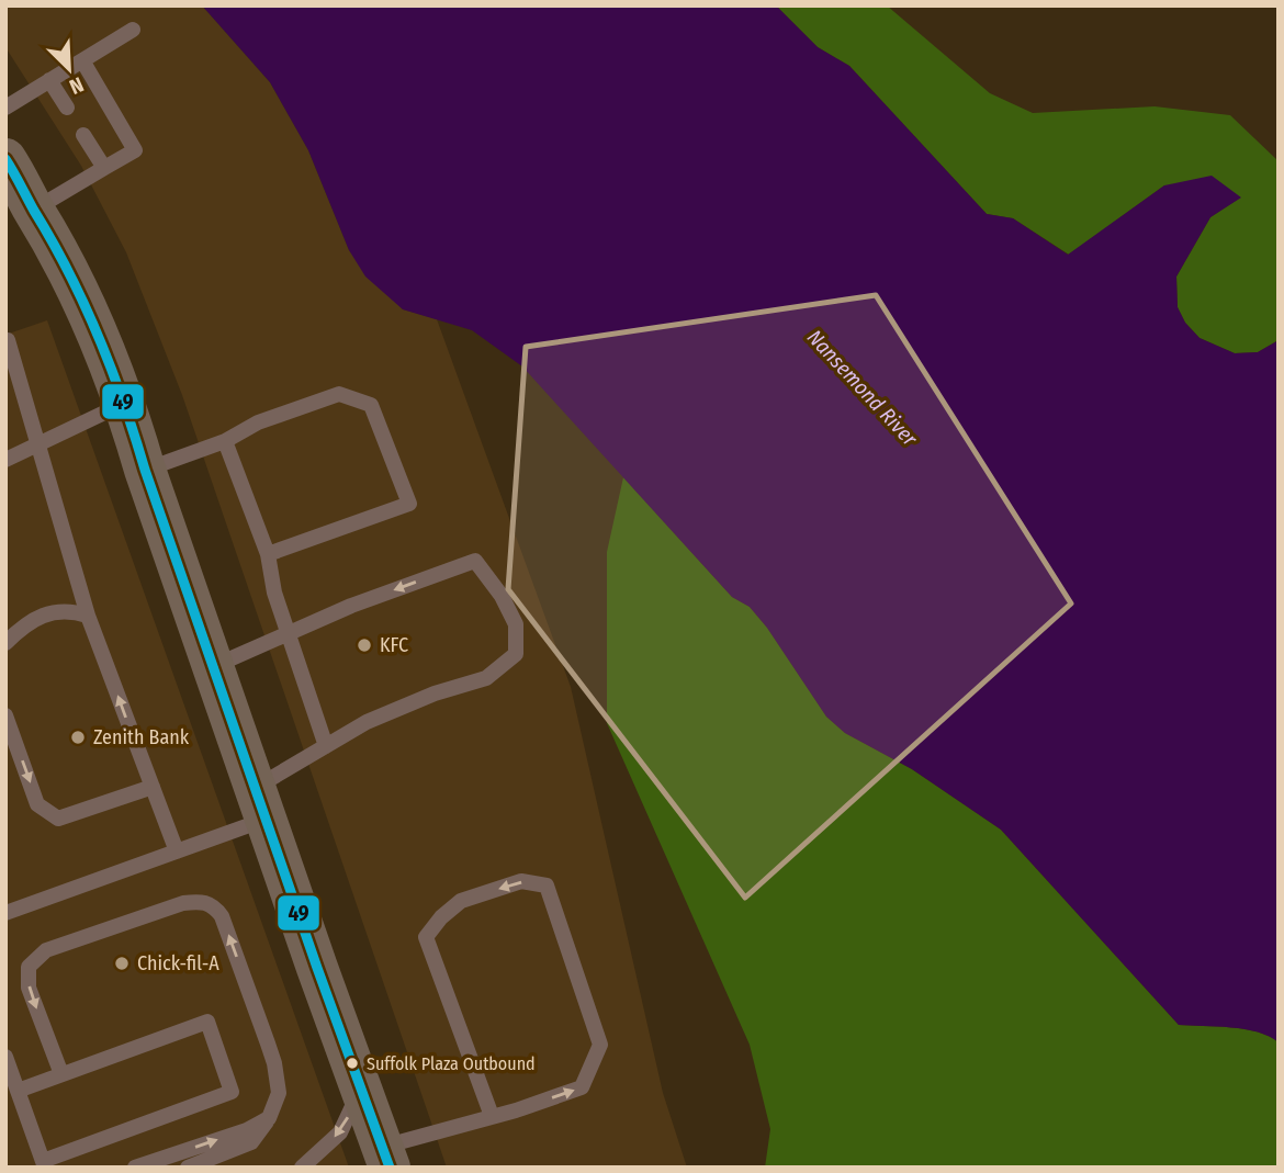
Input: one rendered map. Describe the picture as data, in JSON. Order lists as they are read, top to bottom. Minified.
{"water":["Nansemond River"],"places":["KFC","Zenith Bank","Chick-fil-A","Suffolk Plaza Outbound"],"lines":["transit line 49"],"north":"bottom right"}
